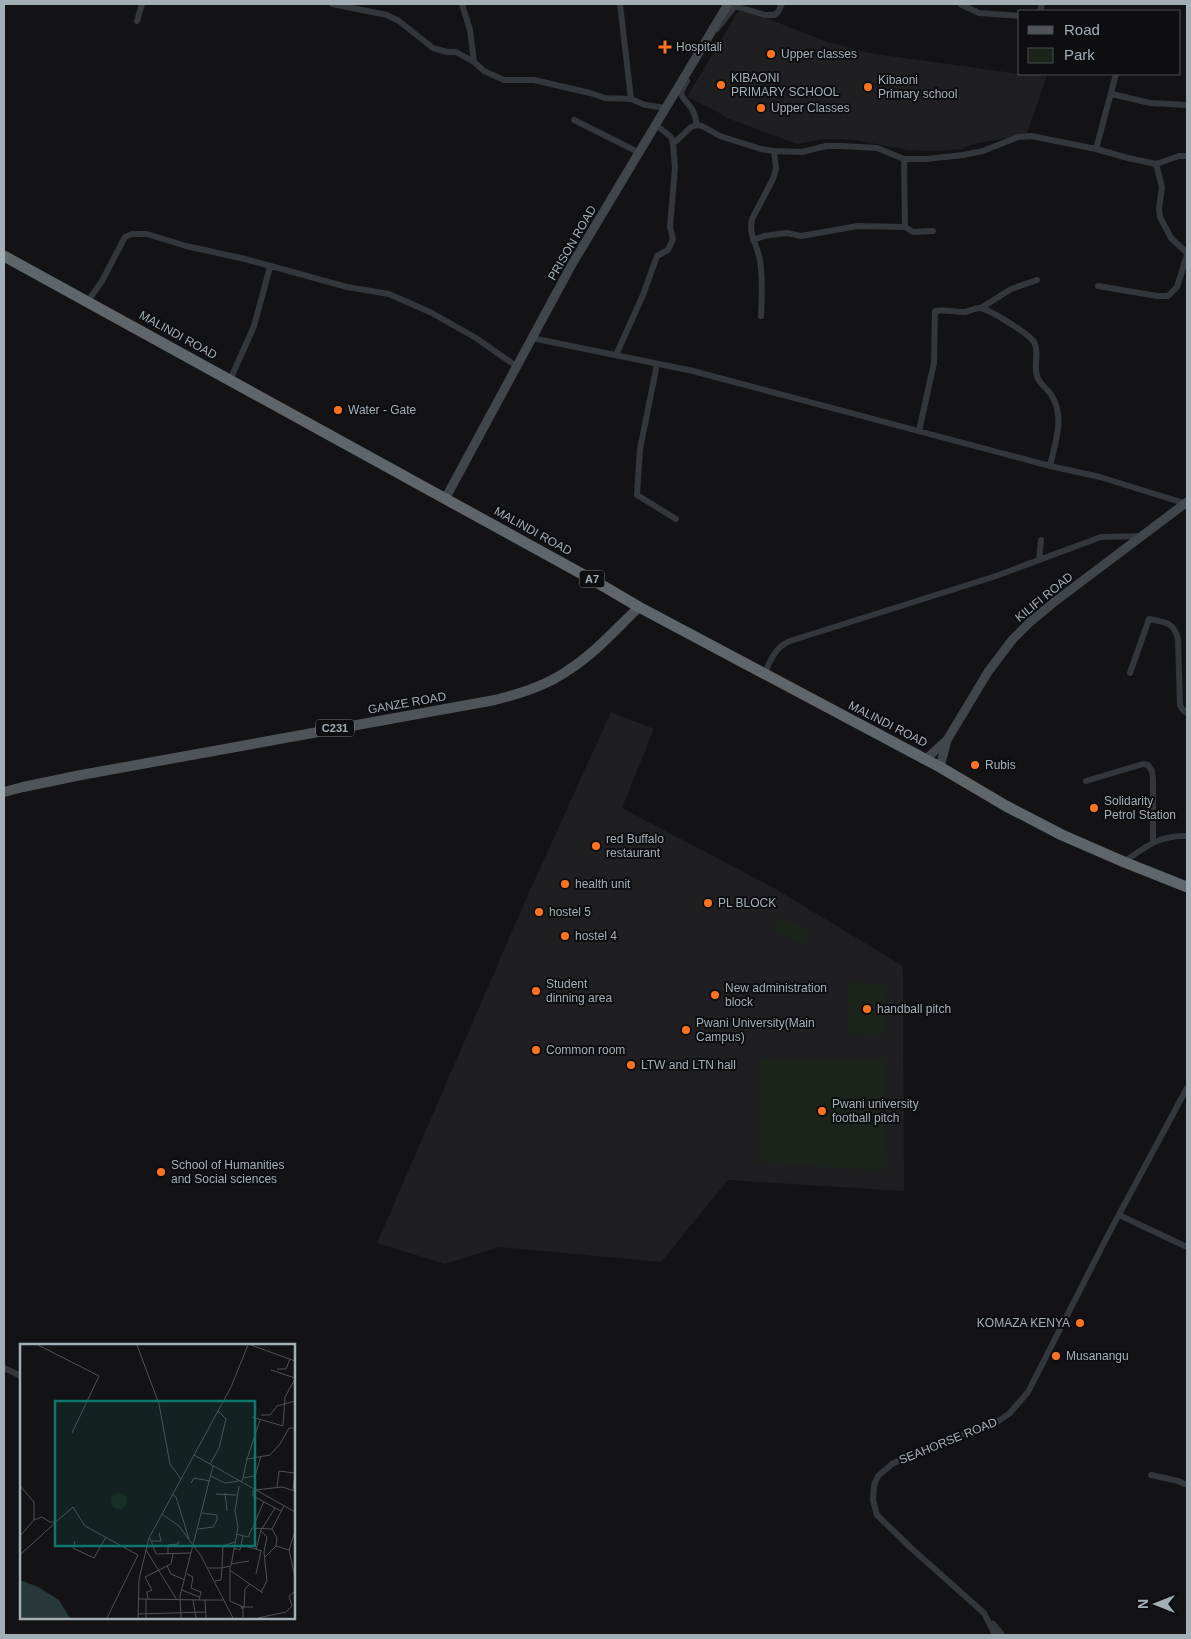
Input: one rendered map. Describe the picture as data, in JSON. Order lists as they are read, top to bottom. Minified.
{"streets":{"highway":["MALINDI ROAD","A7"],"main road":["GANZE ROAD","C231"],"street":["PRISON ROAD","KILIFI ROAD","SEAHORSE ROAD"]},"crossings":[["PRISON ROAD","MALINDI ROAD"],["MALINDI ROAD","KILIFI ROAD"],["MALINDI ROAD","GANZE ROAD"]],"places":{"health":["Hospitali"],"other":["Upper classes","KIBAONI PRIMARY SCHOOL","Kibaoni Primary school","Upper Classes","Water - Gate","Rubis","Solidarity Petrol Station","red Buffalo restaurant","health unit","PL BLOCK","hostel 5","hostel 4","Student dinning area","New administration block","handball pitch","Pwani University(Main Campus)","Common room","LTW and LTN hall","Pwani university football pitch","School of Humanities and Social sciences","KOMAZA KENYA","Musanangu"]},"legend":["Road","Park"],"north":"left"}
